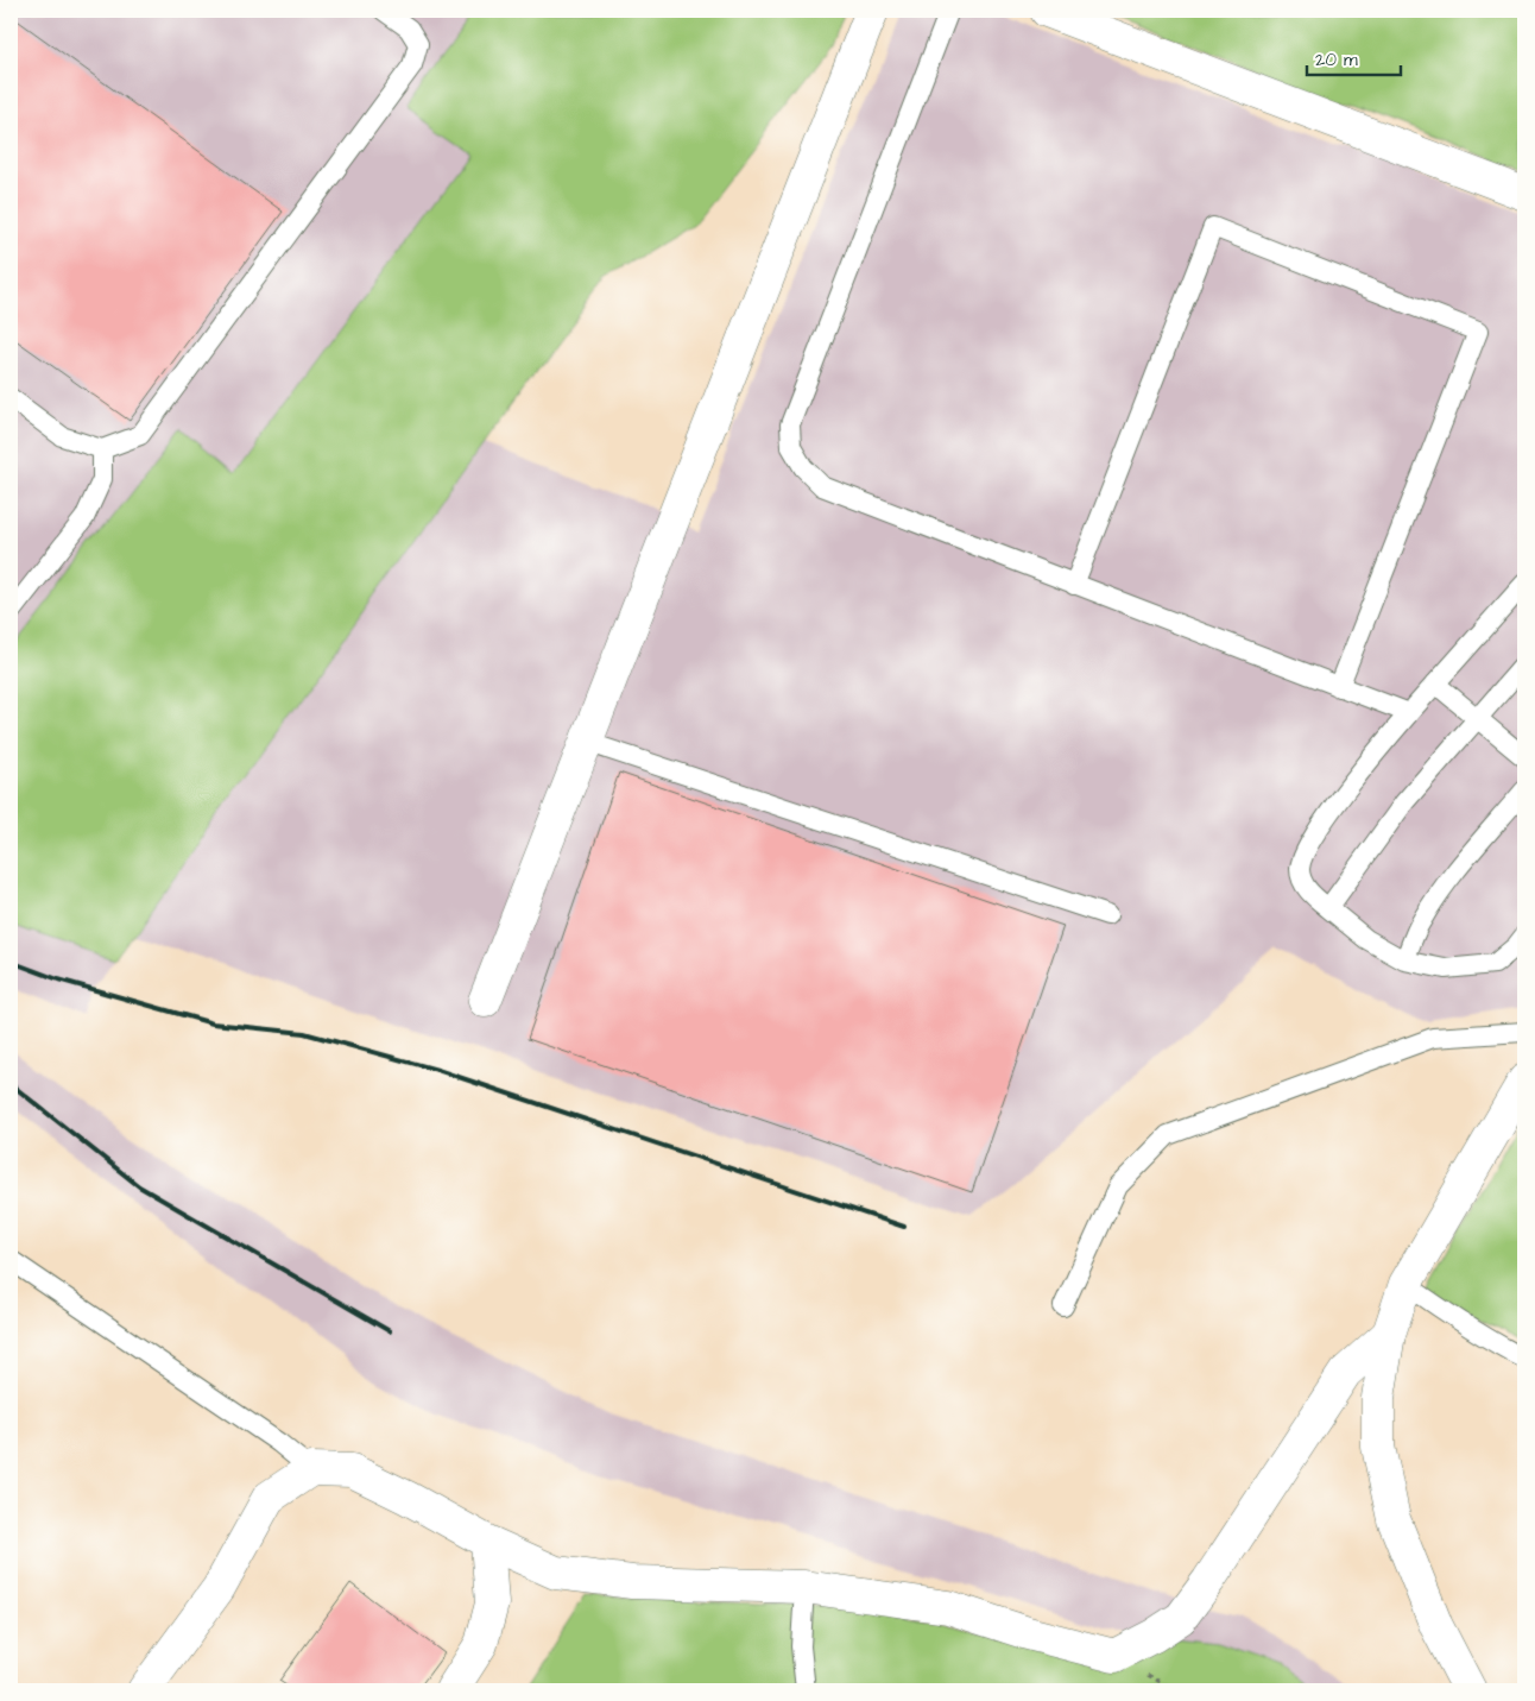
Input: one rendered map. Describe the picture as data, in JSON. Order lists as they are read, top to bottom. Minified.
{"scale_bar":"20 m"}
